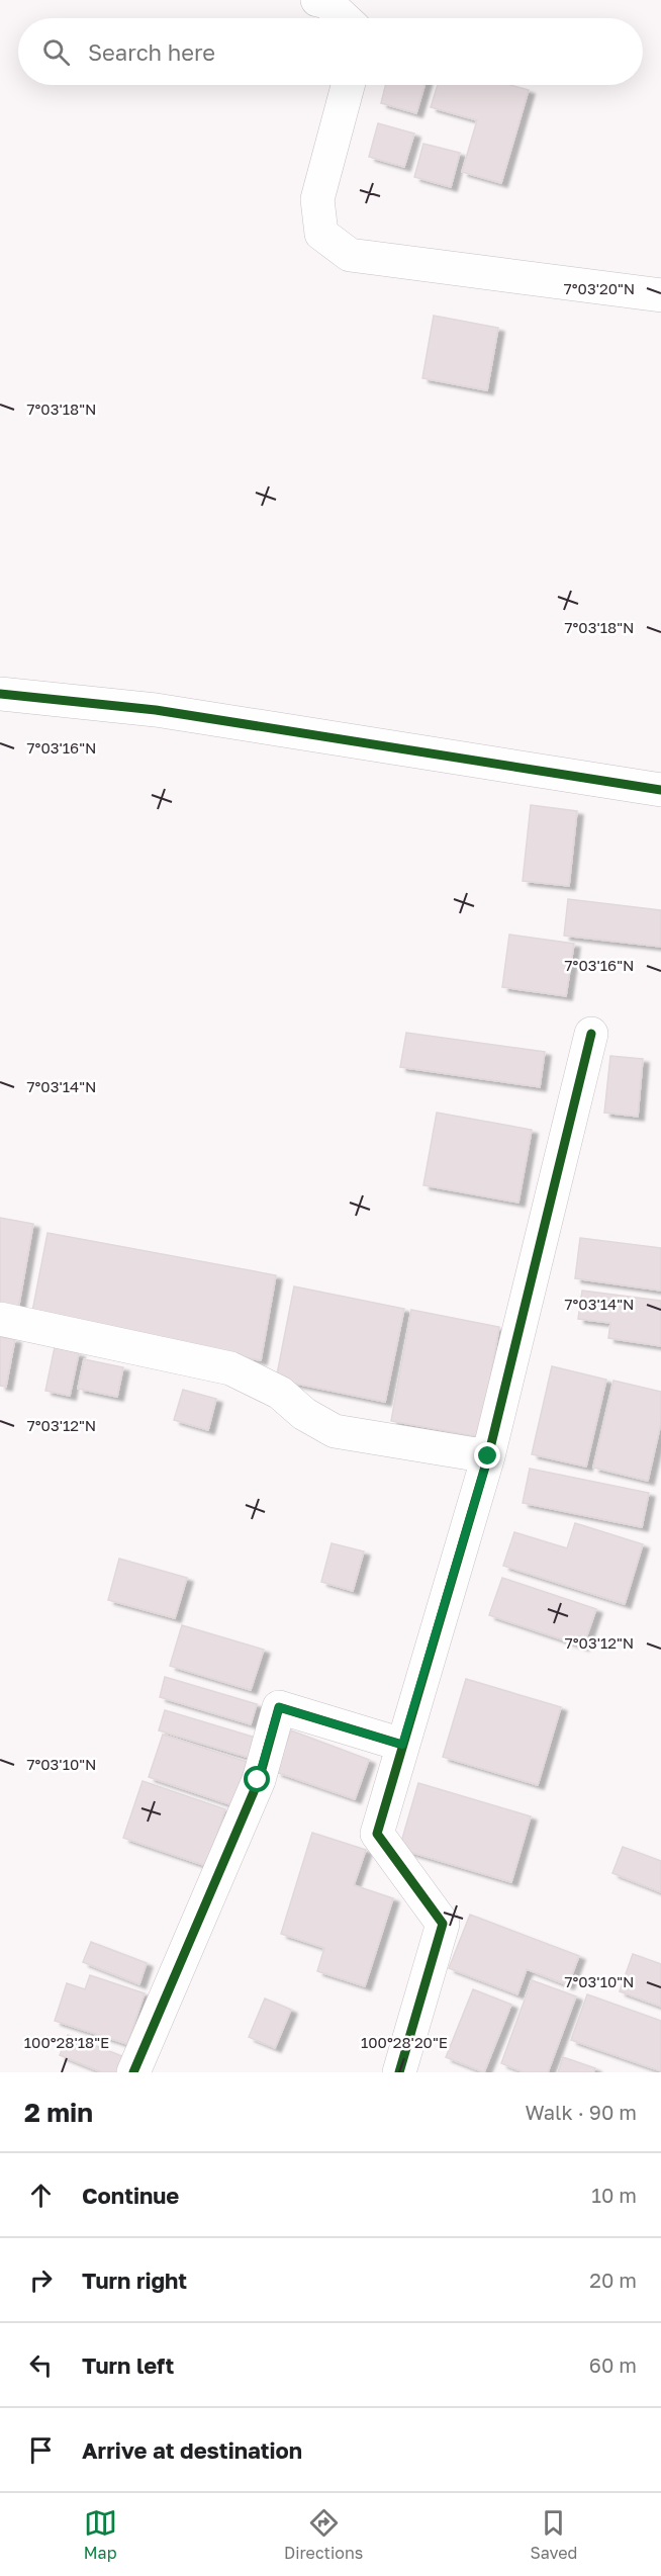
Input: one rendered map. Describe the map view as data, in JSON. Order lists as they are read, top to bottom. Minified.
{"page":{"search":"Search here","heading":["2 min","Walk · 90 m"],"list":[["Continue","10 m"],["Turn right","20 m"],["Turn left","60 m"],"Arrive at destination"],"nav":["Map","Directions","Saved"]},"coordinates":["7°03'20\"N","7°03'18\"N","7°03'16\"N","7°03'14\"N","7°03'12\"N","7°03'10\"N","100°28'18\"E","100°28'20\"E"]}
